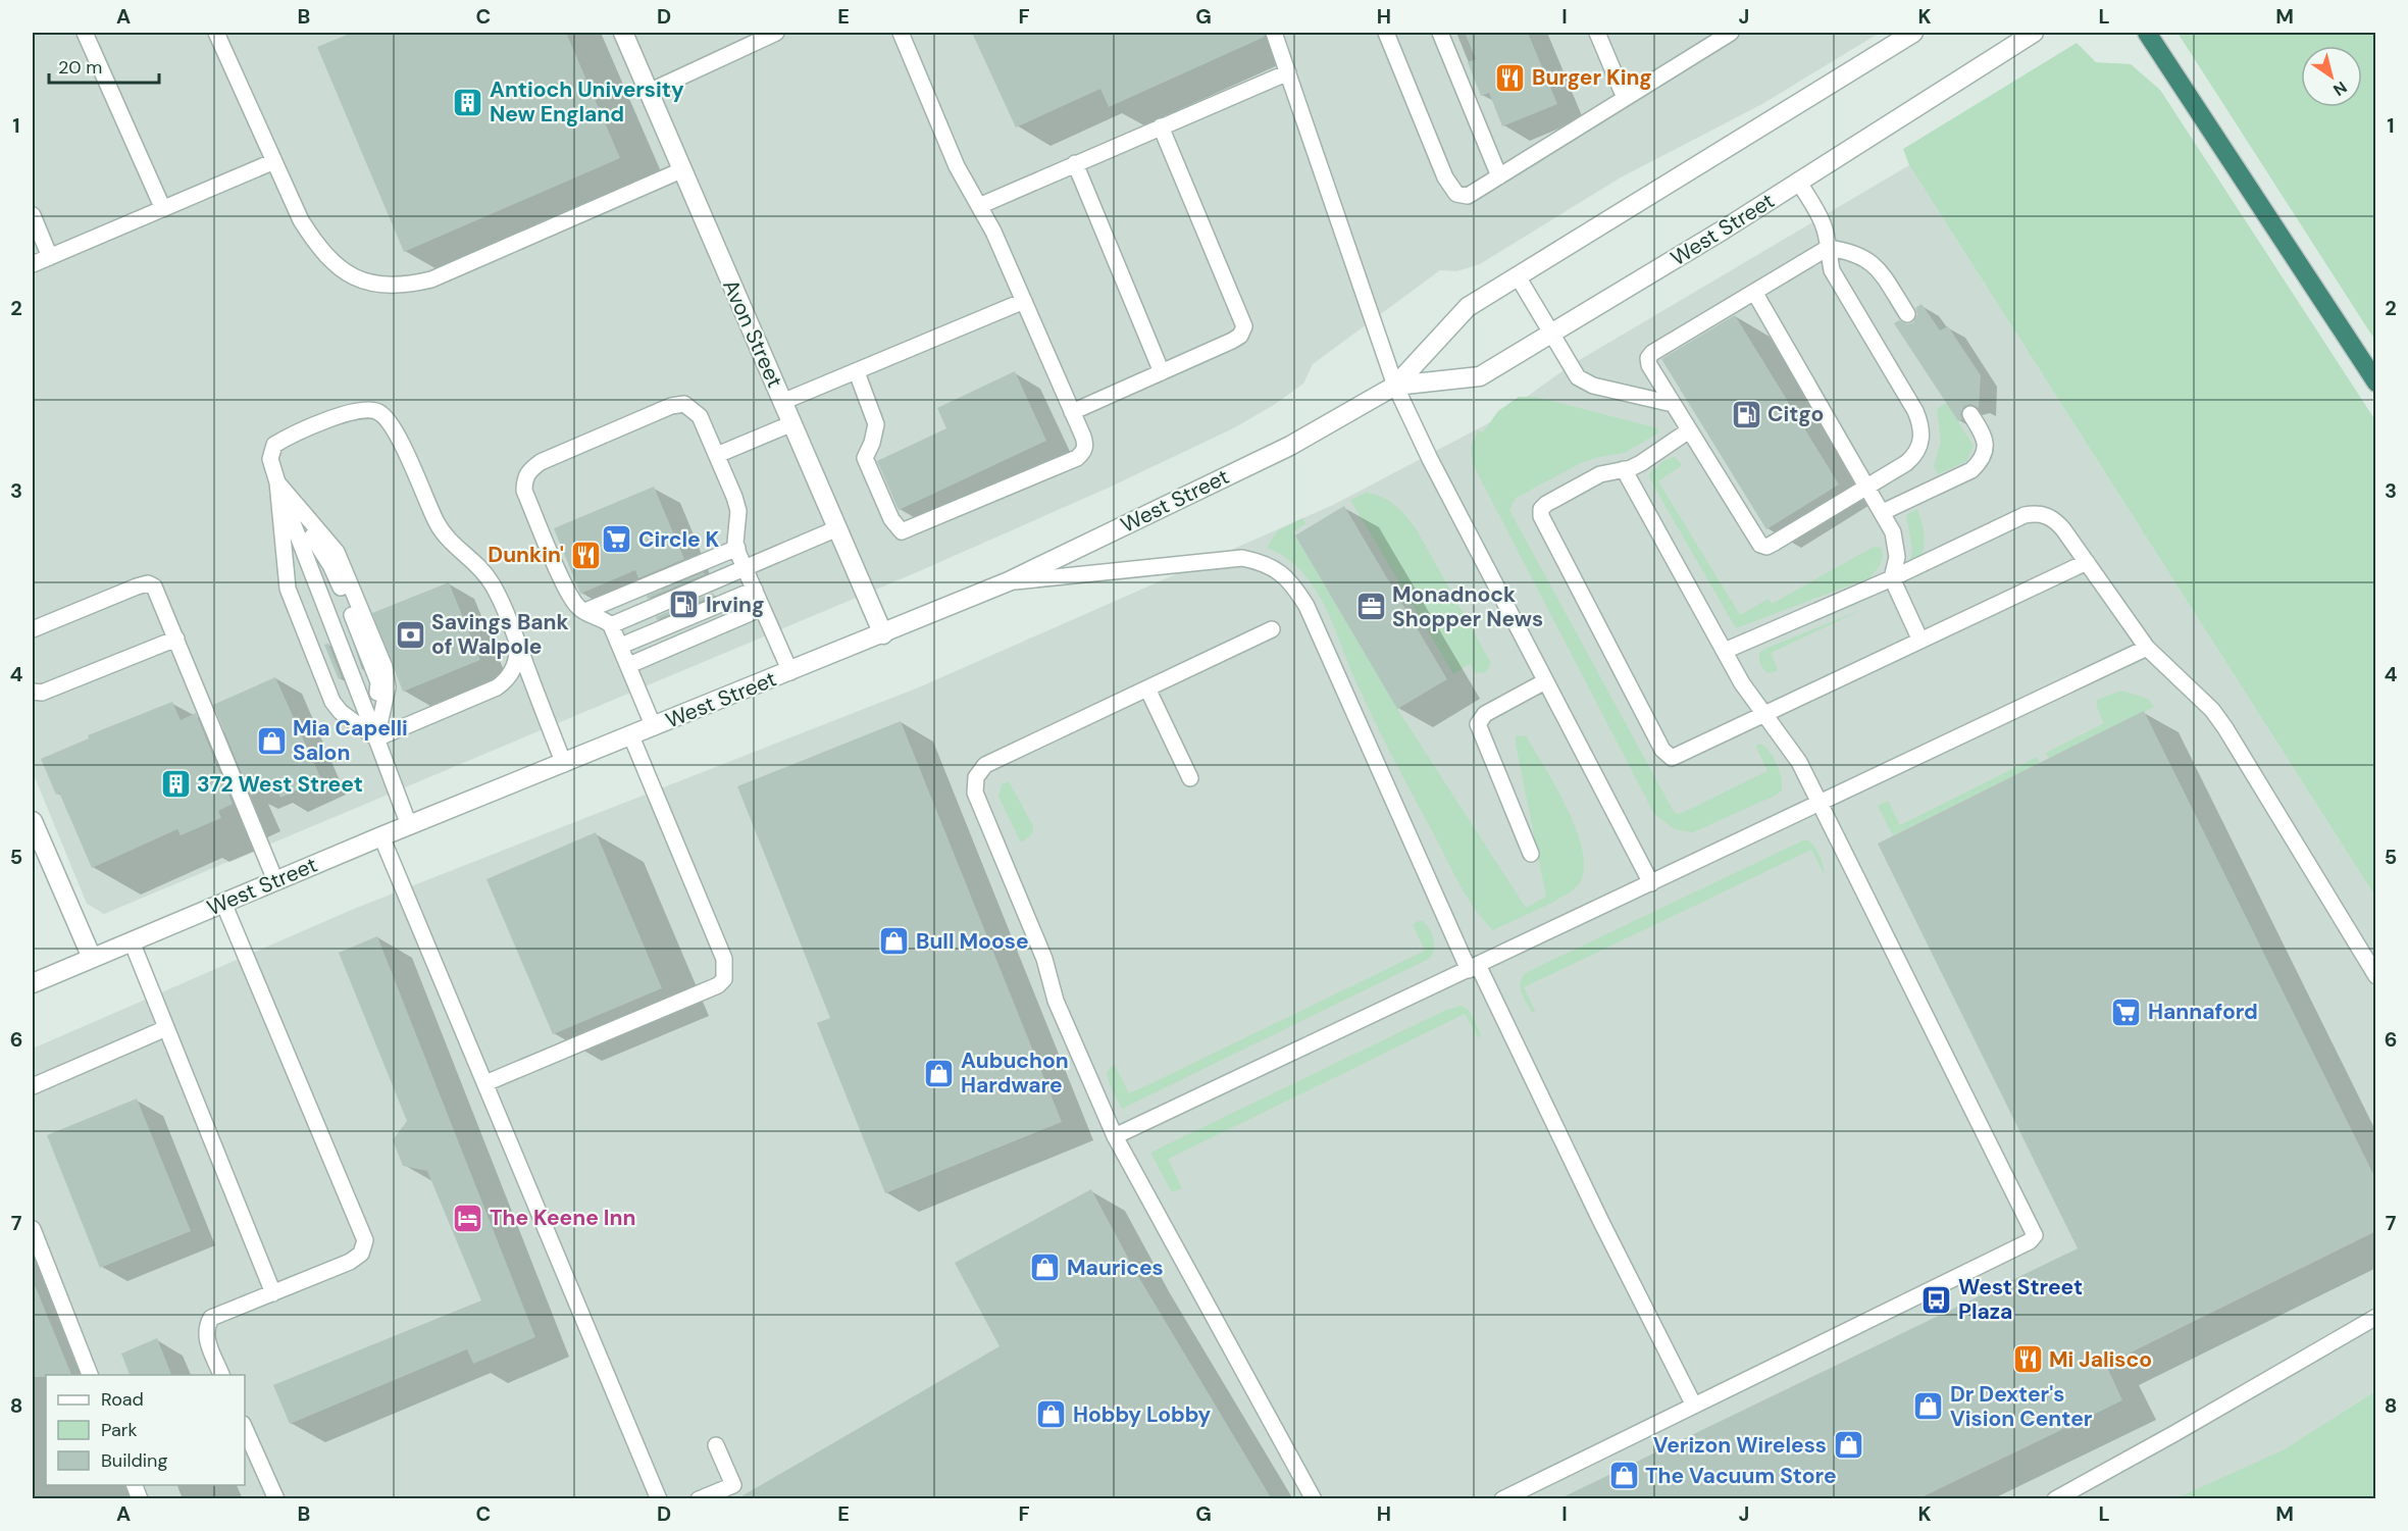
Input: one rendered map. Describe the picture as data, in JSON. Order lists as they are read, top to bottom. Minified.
{"streets":{"street":["West Street","Avon Street"]},"crossings":[["West Street","Avon Street"]],"places":{"restaurant":["Burger King","Dunkin'","Mi Jalisco"],"building":["Antioch University New England","372 West Street"],"fuel station":["Citgo","Irving"],"supermarket":["Circle K","Hannaford"],"office":["Monadnock Shopper News"],"bank":["Savings Bank of Walpole"],"shop":["Mia Capelli Salon","Bull Moose","Aubuchon Hardware","Maurices","Dr Dexter's Vision Center","Hobby Lobby","Verizon Wireless","The Vacuum Store"],"hotel":["The Keene Inn"],"bus stop":["West Street Plaza"]},"legend":["Road","Park","Building"],"scale_bar":"20 m","north":"bottom right","grid":{"columns":["A","B","C","D","E","F","G","H","I","J","K","L","M"],"rows":["1","2","3","4","5","6","7","8"]}}
